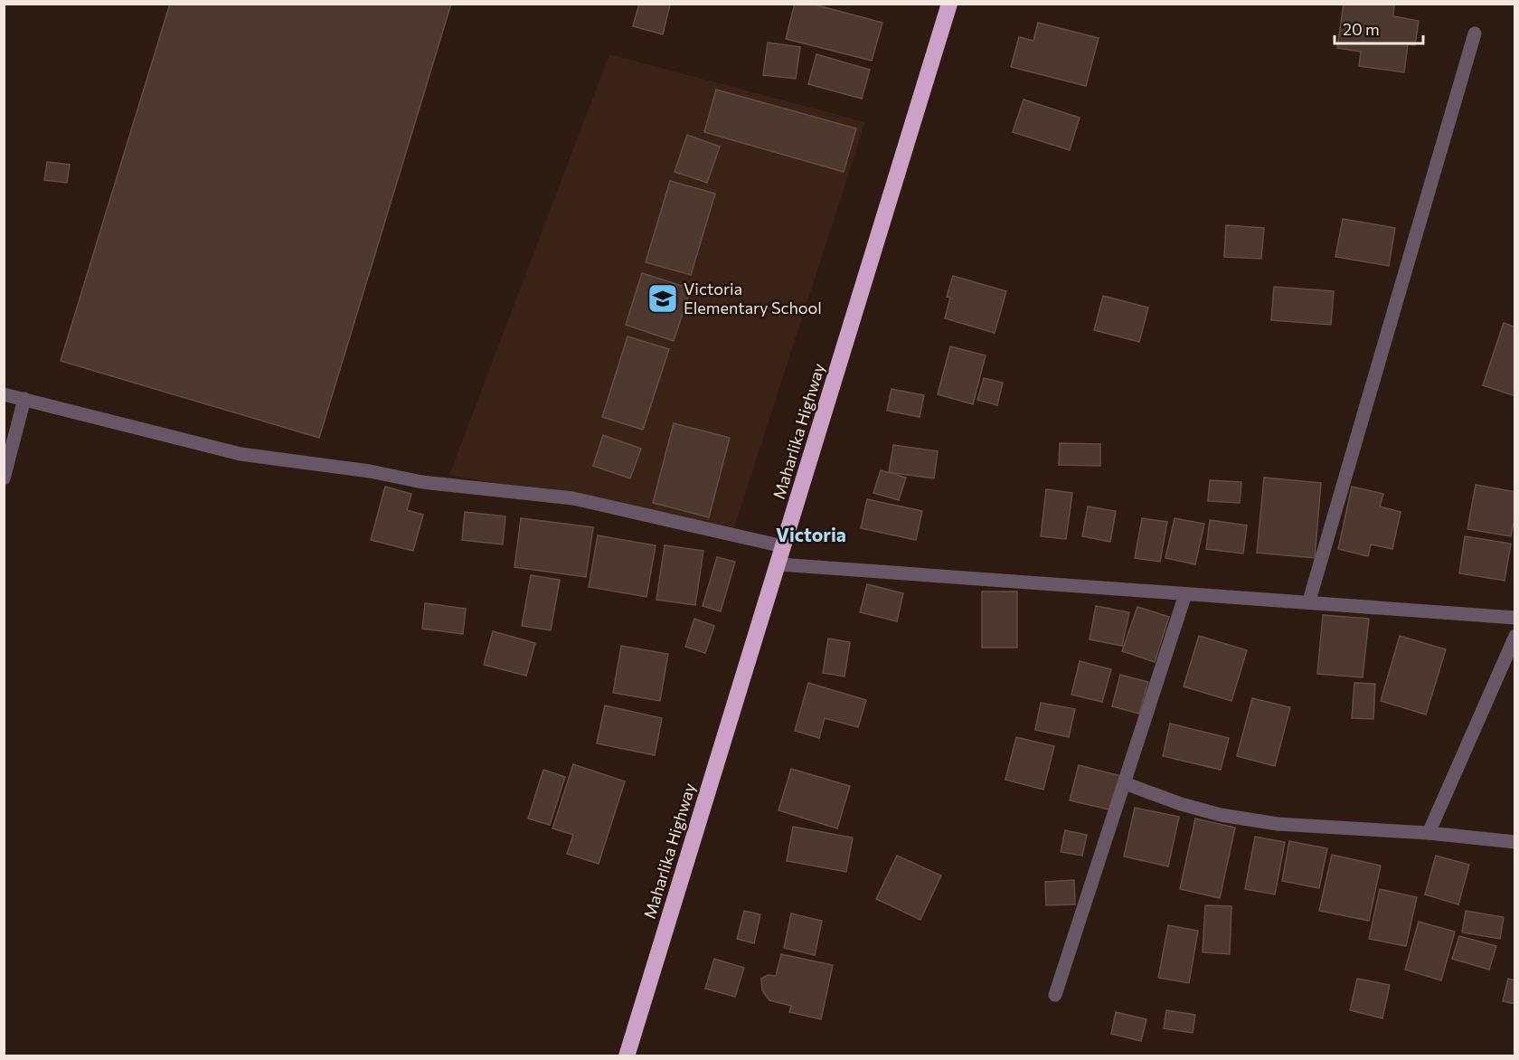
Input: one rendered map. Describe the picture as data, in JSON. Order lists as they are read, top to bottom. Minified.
{"streets":{"highway":["Maharlika Highway"]},"districts":["Victoria"],"places":{"school or university":["Victoria Elementary School"]},"scale_bar":"20 m"}
